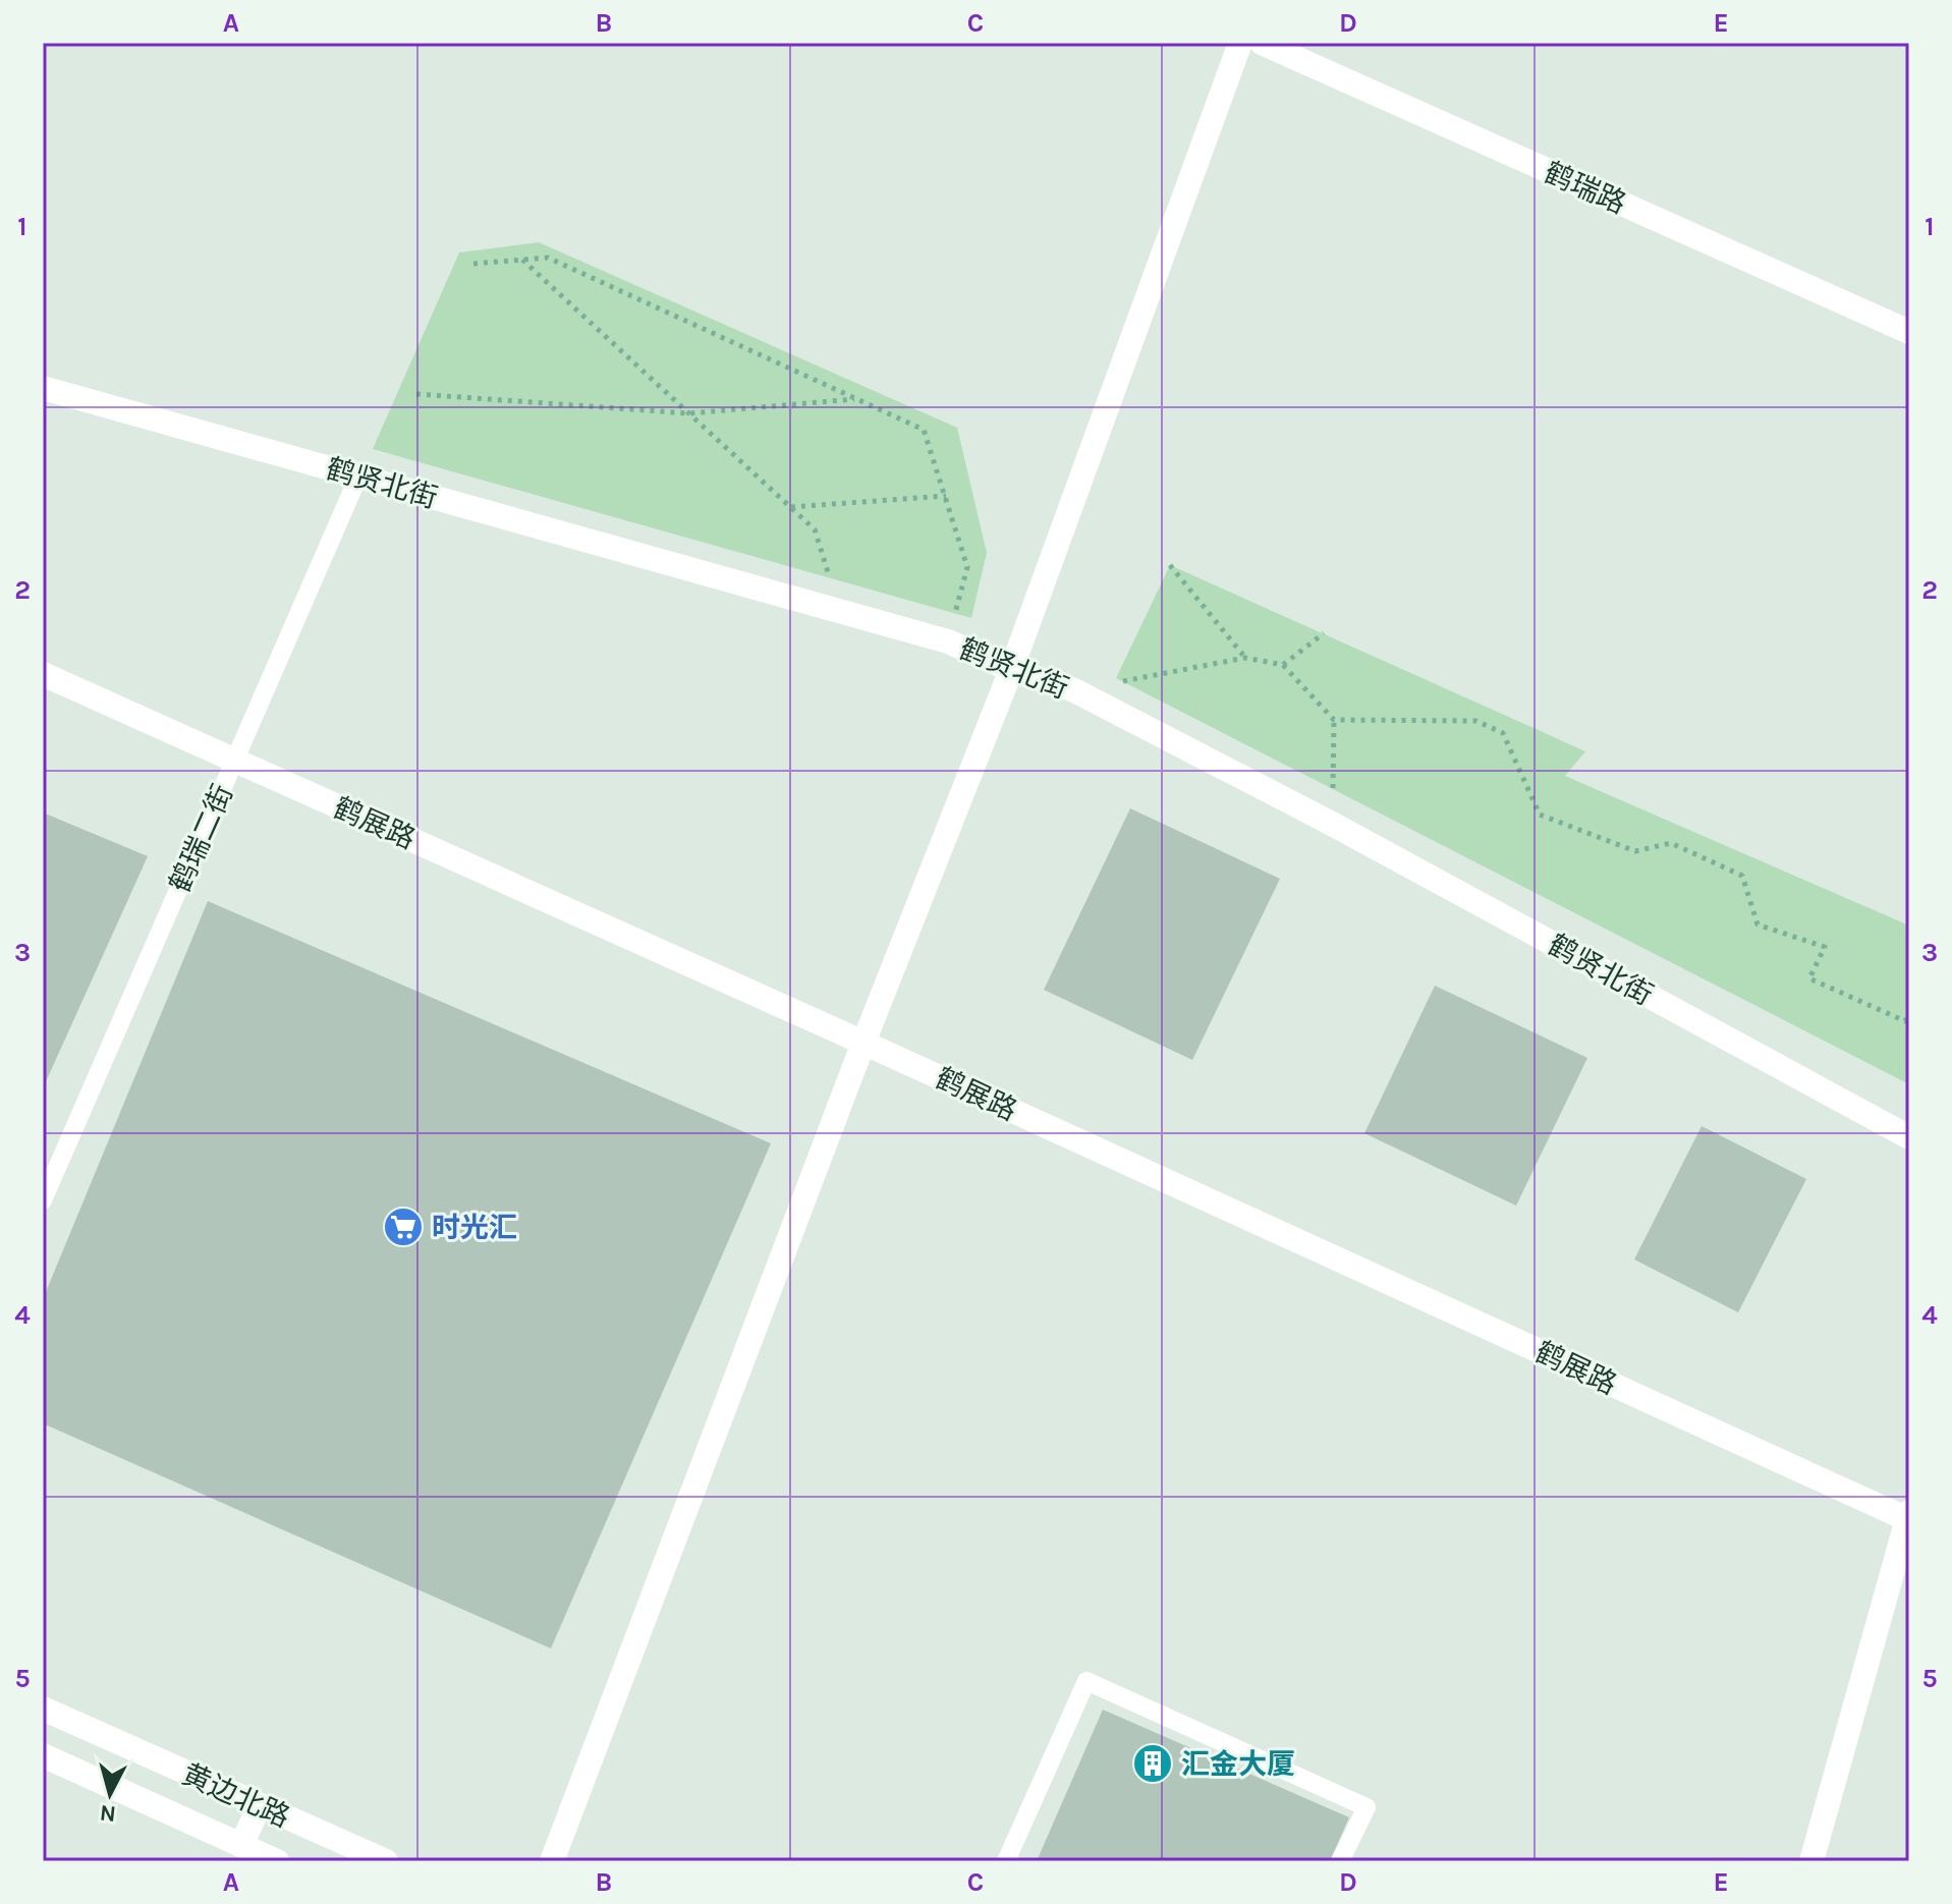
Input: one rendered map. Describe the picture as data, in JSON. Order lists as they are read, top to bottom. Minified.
{"streets":{"street":["鹤瑞路","鹤贤北街","鹤展路","黄边北路"],"lane":["鹤瑞二街"]},"crossings":[["鹤贤北街","鹤瑞二街"],["鹤展路","鹤瑞二街"]],"places":{"supermarket":["时光汇"],"building":["汇金大厦"]},"north":"bottom","grid":{"columns":["A","B","C","D","E"],"rows":["1","2","3","4","5"]}}
